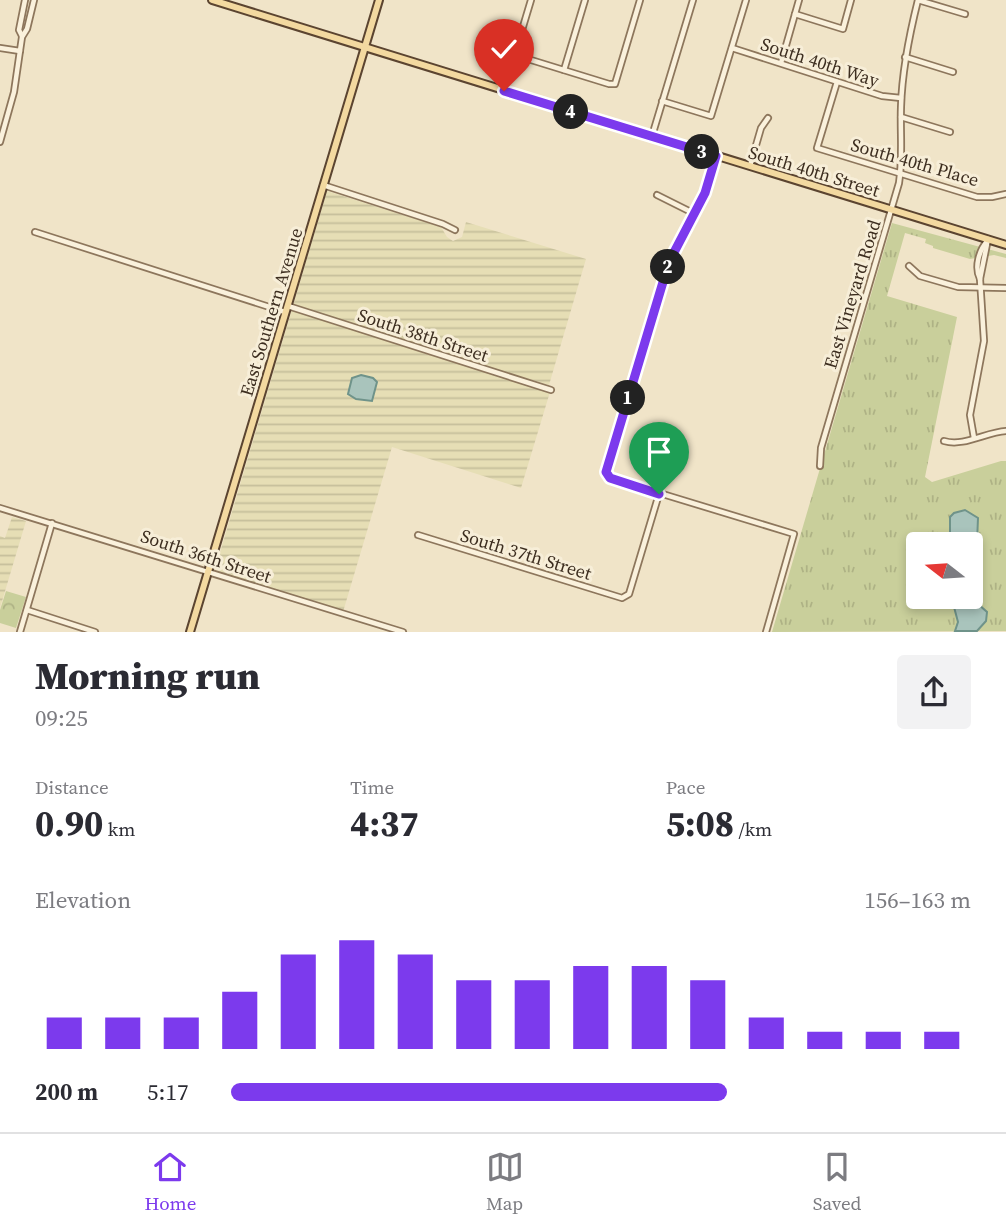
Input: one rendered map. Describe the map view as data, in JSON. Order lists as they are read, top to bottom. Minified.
{"streets":{"main road":["South 40th Street","East Southern Avenue"],"street":["South 40th Way","South 40th Place","East Vineyard Road","South 38th Street","South 37th Street","South 36th Street"]},"crossings":[["South 40th Way","South 40th Place"],["South 40th Way","East Vineyard Road"],["South 40th Place","East Vineyard Road"],["South 40th Street","East Vineyard Road"],["South 40th Street","East Southern Avenue"],["East Southern Avenue","South 38th Street"],["East Southern Avenue","South 36th Street"]],"north":"left","page":{"pins":["4","3","2","1"],"heading":["Morning run","09:25"],"stats":[["Distance","0.90 km"],["Time","4:37"],["Pace","5:08 /km"]],"chart":["Elevation","156–163 m"],"list":[{"name":"200 m","note":"5:17"}],"tabs":["Home","Map","Saved"]}}
